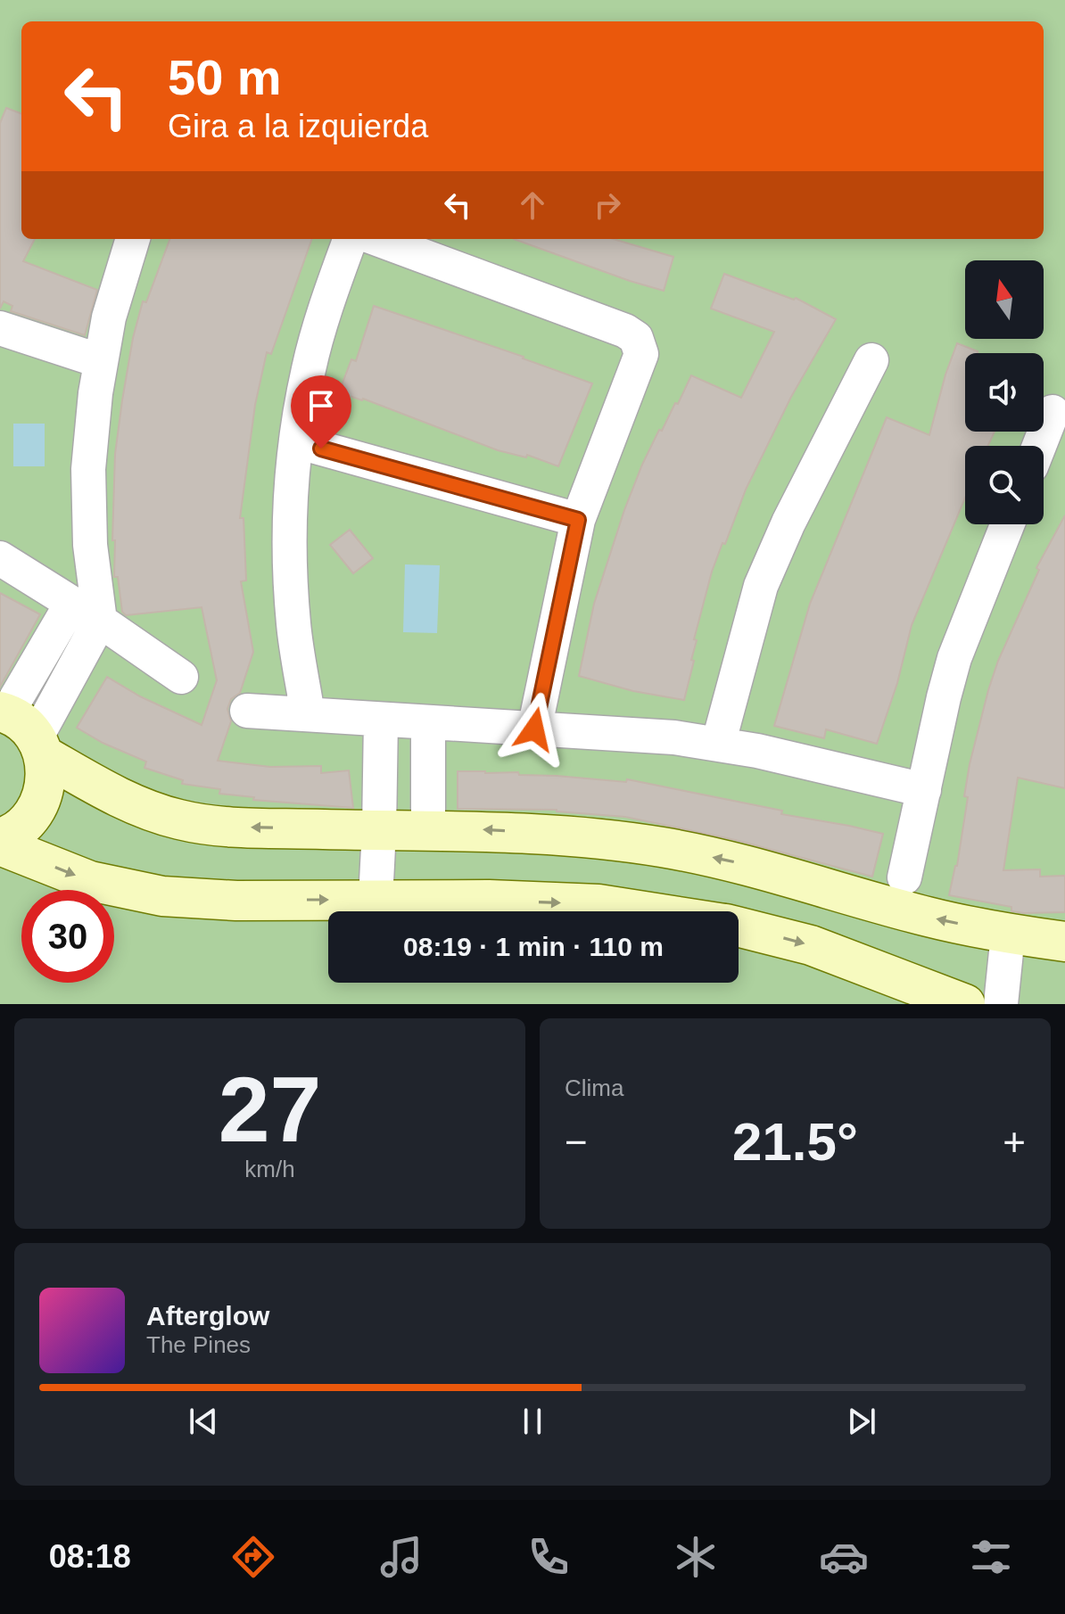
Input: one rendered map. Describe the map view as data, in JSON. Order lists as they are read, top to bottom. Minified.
{"north":"top","page":{"turn":["50 m","Gira a la izquierda"],"limit":"30","trip":"08:19 · 1 min · 110 m","tile":[["27","km/h"],"Clima"],"heat":["−","21.5°","+"],"song":["Afterglow","The Pines"],"tabs":"08:18"}}
